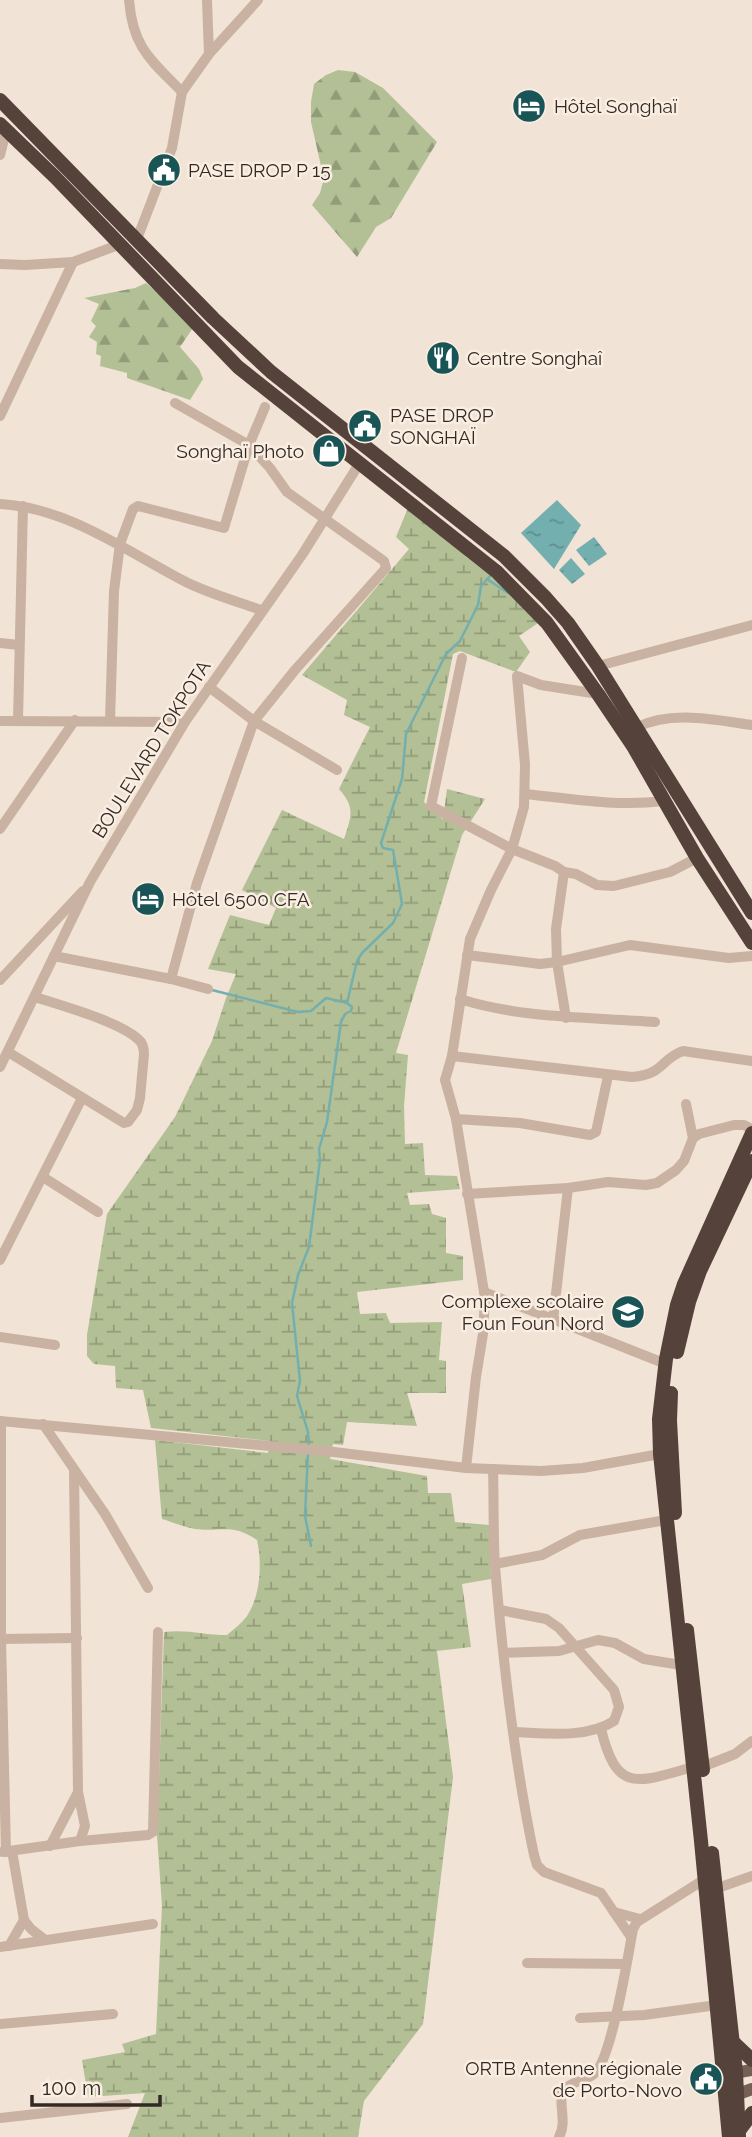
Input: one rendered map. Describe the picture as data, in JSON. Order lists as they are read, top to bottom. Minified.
{"streets":{"street":["BOULEVARD TOKPOTA"]},"places":{"hotel":["Hôtel Songhaï","Hôtel 6500 CFA"],"public building":["PASE DROP P 15","PASE DROP SONGHAÏ","ORTB Antenne régionale de Porto-Novo"],"restaurant":["Centre Songhaî"],"shop":["Songhaï Photo"],"school or university":["Complexe scolaire Foun Foun Nord"]},"scale_bar":"100 m"}
